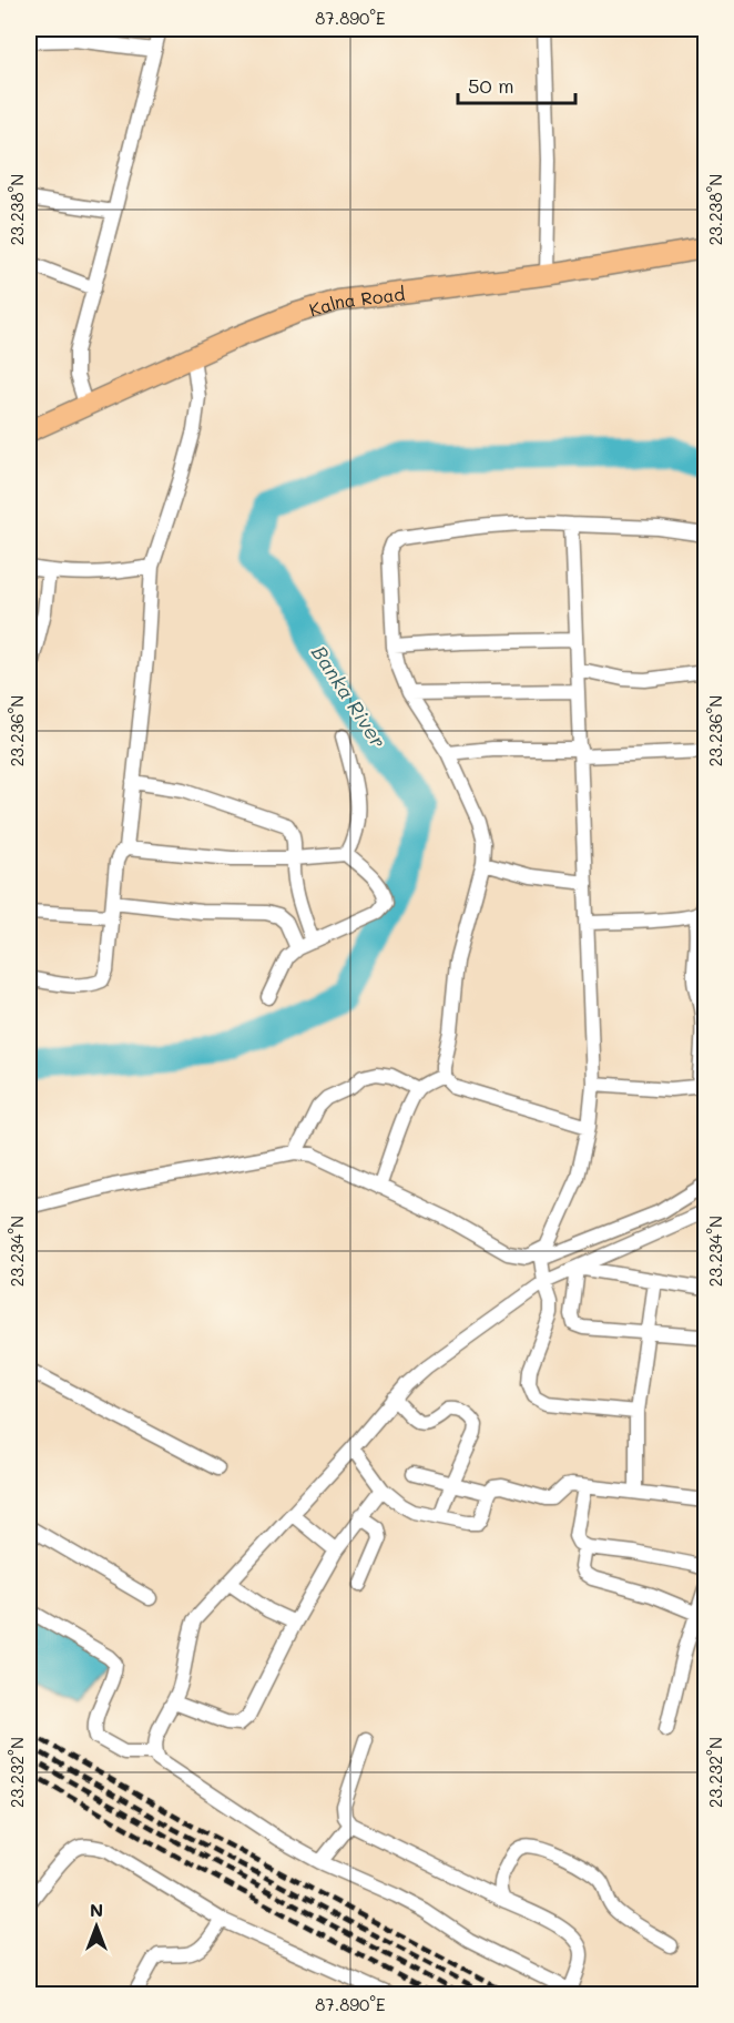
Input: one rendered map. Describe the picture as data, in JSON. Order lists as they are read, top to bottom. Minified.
{"streets":{"main road":["Kalna Road"]},"water":["Banka River"],"scale_bar":"50 m","north":"top","coordinates":["87.890°E","23.238°N","23.236°N","23.234°N","23.232°N"]}
